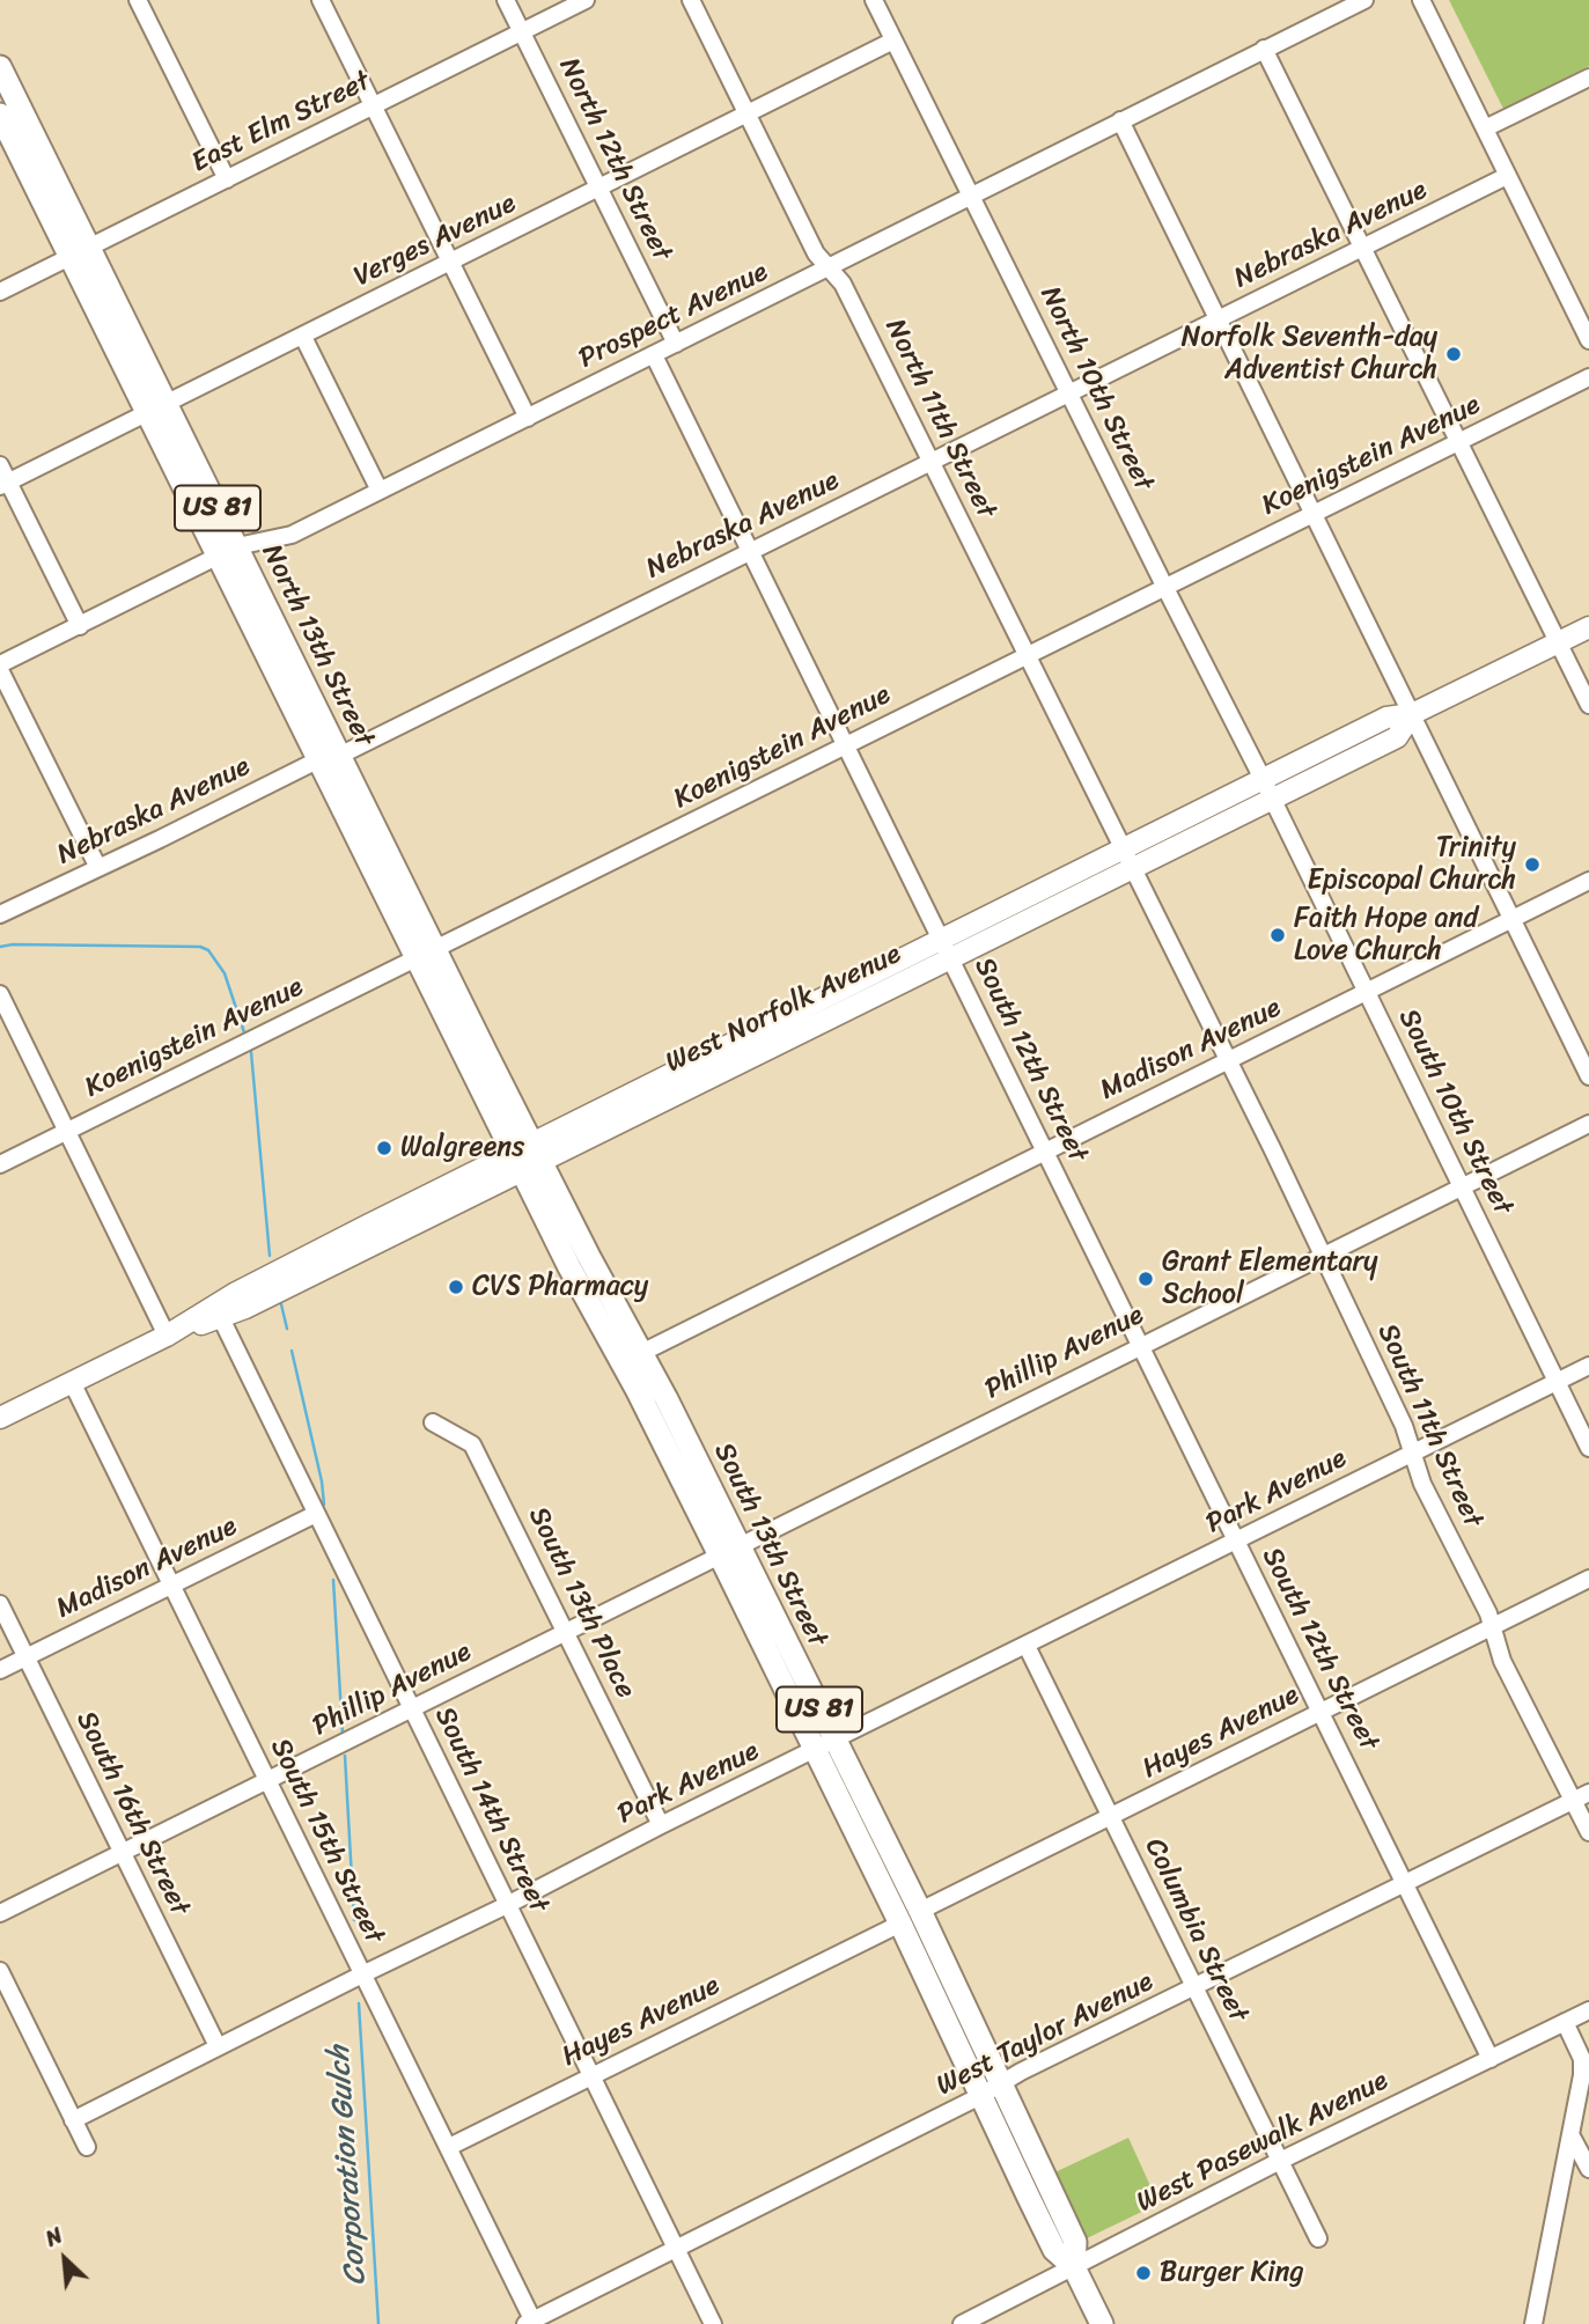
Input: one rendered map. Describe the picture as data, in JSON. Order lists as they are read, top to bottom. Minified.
{"streets":{"highway":["US 81","North 13th Street","South 13th Street"],"main road":["West Norfolk Avenue"],"street":["East Elm Street","North 12th Street","Nebraska Avenue","Verges Avenue","Prospect Avenue","North 10th Street","North 11th Street","Koenigstein Avenue","Madison Avenue","South 12th Street","South 10th Street","Phillip Avenue","South 11th Street","Park Avenue","South 13th Place","Hayes Avenue","South 14th Street","South 16th Street","South 15th Street","Columbia Street","West Taylor Avenue","West Pasewalk Avenue"]},"crossings":[["East Elm Street","North 12th Street"],["East Elm Street","North 13th Street"],["North 12th Street","Verges Avenue"],["North 12th Street","Prospect Avenue"],["Nebraska Avenue","North 10th Street"],["Nebraska Avenue","North 11th Street"],["Nebraska Avenue","North 13th Street"],["Verges Avenue","North 10th Street"],["Verges Avenue","North 11th Street"],["Verges Avenue","North 13th Street"],["Prospect Avenue","North 10th Street"],["Prospect Avenue","North 11th Street"],["Prospect Avenue","North 13th Street"],["North 10th Street","Koenigstein Avenue"],["North 10th Street","West Norfolk Avenue"],["North 10th Street","South 10th Street"],["North 11th Street","Koenigstein Avenue"],["North 11th Street","West Norfolk Avenue"],["North 11th Street","South 11th Street"],["Koenigstein Avenue","North 13th Street"],["North 13th Street","West Norfolk Avenue"],["North 13th Street","South 13th Street"],["West Norfolk Avenue","South 12th Street"],["West Norfolk Avenue","South 10th Street"],["West Norfolk Avenue","South 11th Street"],["West Norfolk Avenue","South 13th Street"],["West Norfolk Avenue","South 14th Street"],["West Norfolk Avenue","South 15th Street"],["Madison Avenue","South 12th Street"],["Madison Avenue","South 10th Street"],["Madison Avenue","South 11th Street"],["Madison Avenue","South 13th Street"],["Madison Avenue","South 14th Street"],["Madison Avenue","South 16th Street"],["Madison Avenue","South 15th Street"],["South 12th Street","Phillip Avenue"],["South 12th Street","Park Avenue"],["South 12th Street","Hayes Avenue"],["South 12th Street","West Taylor Avenue"],["South 12th Street","West Pasewalk Avenue"],["South 10th Street","Phillip Avenue"],["South 10th Street","Park Avenue"],["Phillip Avenue","South 11th Street"],["Phillip Avenue","South 13th Street"],["Phillip Avenue","South 13th Place"],["Phillip Avenue","South 14th Street"],["Phillip Avenue","South 16th Street"],["Phillip Avenue","South 15th Street"],["South 11th Street","Park Avenue"],["South 11th Street","Hayes Avenue"],["South 11th Street","West Taylor Avenue"],["Park Avenue","South 13th Street"],["Park Avenue","South 13th Place"],["Park Avenue","South 14th Street"],["Park Avenue","South 16th Street"],["Park Avenue","South 15th Street"],["Park Avenue","Columbia Street"],["South 13th Street","Hayes Avenue"],["South 13th Street","West Taylor Avenue"],["South 13th Street","West Pasewalk Avenue"],["Hayes Avenue","South 14th Street"],["Hayes Avenue","South 15th Street"],["Hayes Avenue","Columbia Street"],["South 14th Street","West Taylor Avenue"],["South 15th Street","West Taylor Avenue"],["Columbia Street","West Taylor Avenue"],["Columbia Street","West Pasewalk Avenue"]],"water":["Corporation Gulch"],"places":["Norfolk Seventh-day Adventist Church","Trinity Episcopal Church","Faith Hope and Love Church","Walgreens","Grant Elementary School","CVS Pharmacy","Burger King"],"north":"top left"}
